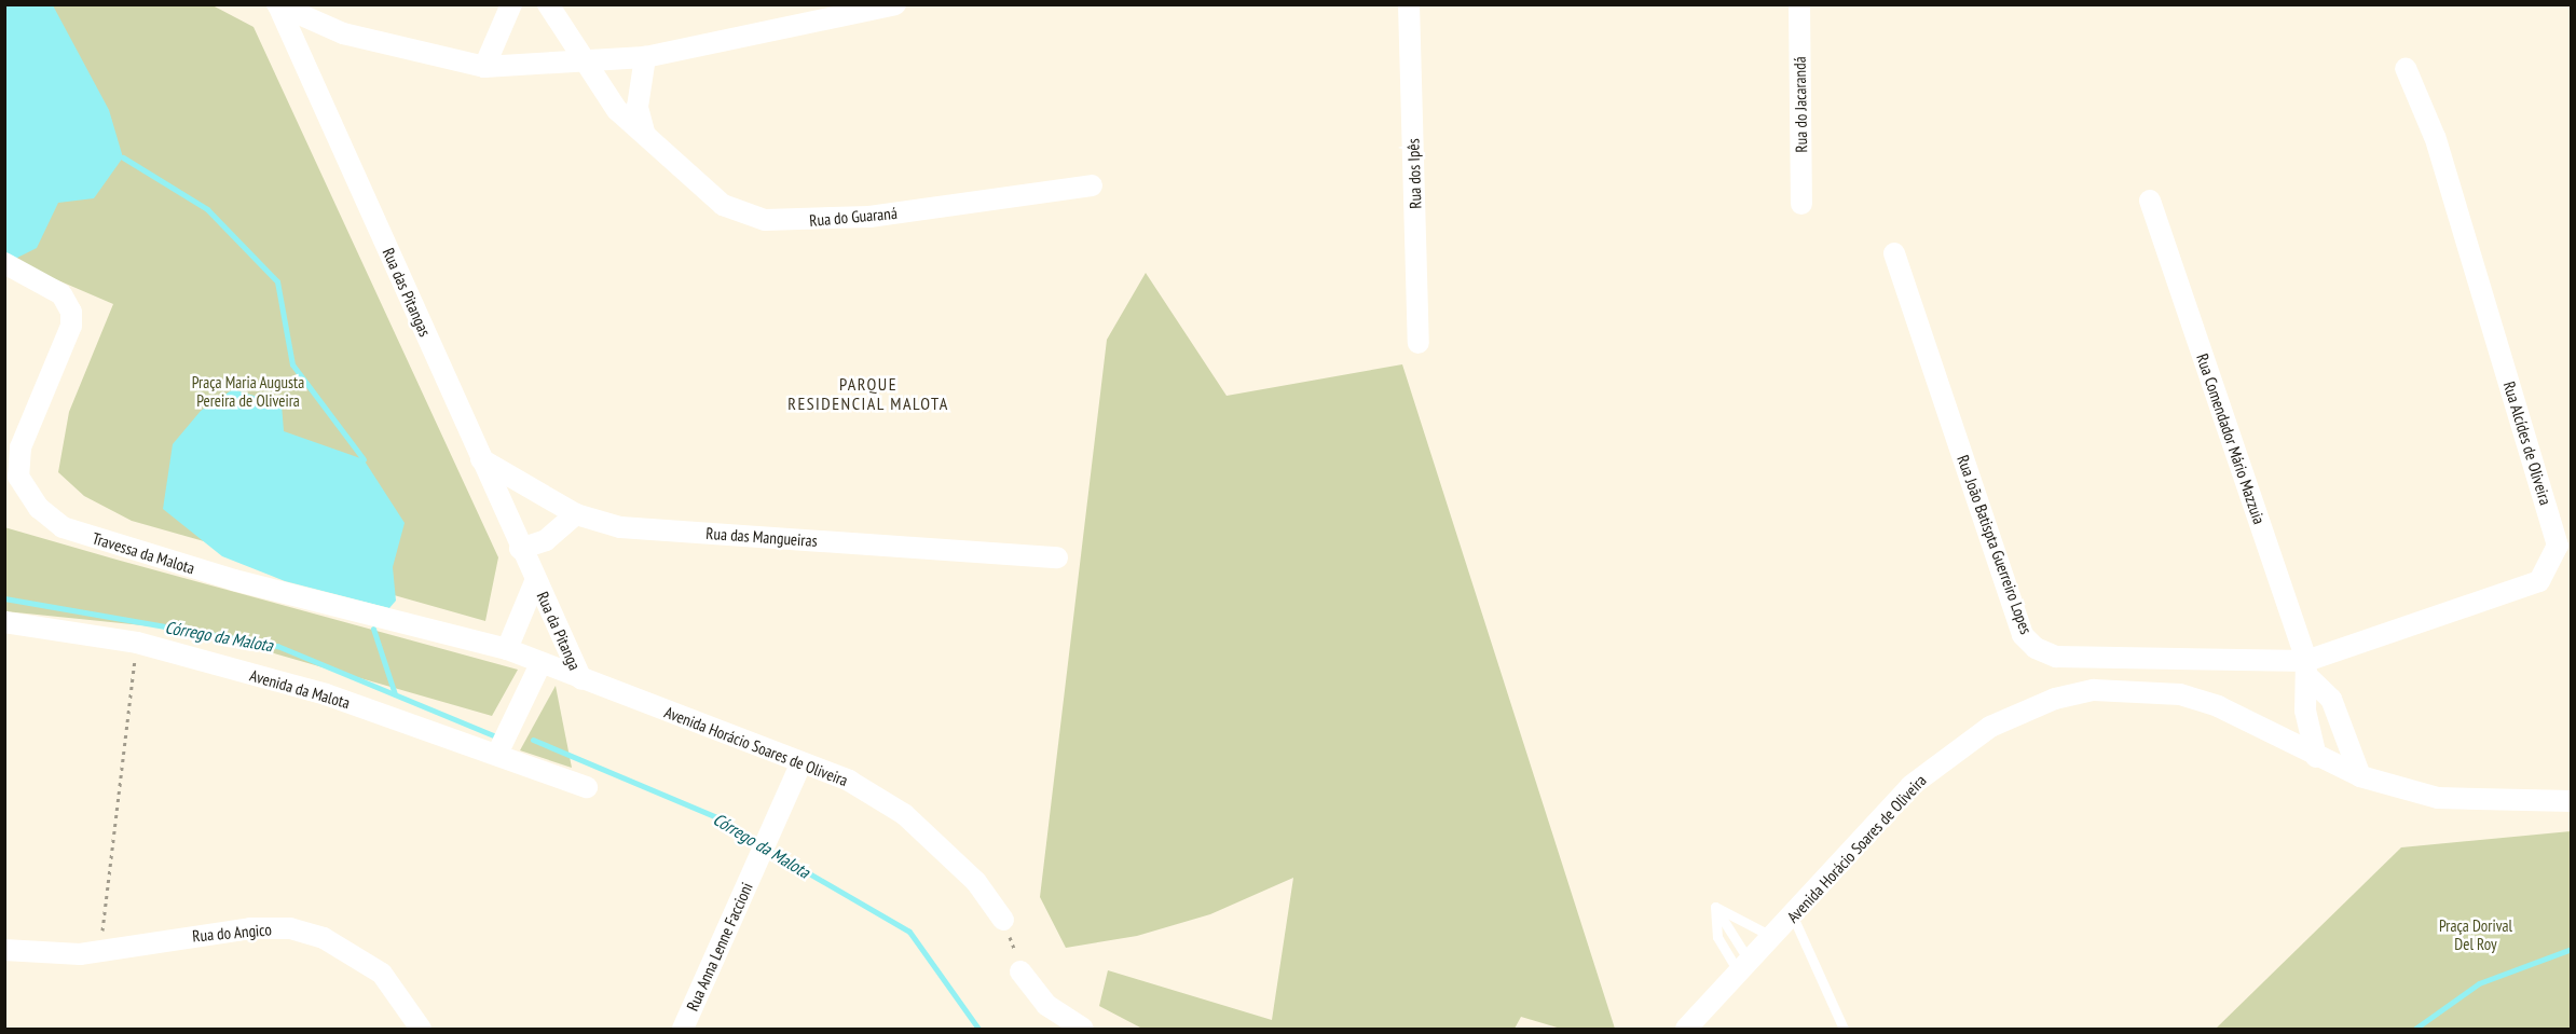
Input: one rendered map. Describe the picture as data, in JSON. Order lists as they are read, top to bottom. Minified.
{"streets":{"street":["Rua do Jacarandá","Rua dos Ipês","Rua do Guaraná","Rua das Pitangas","Rua Comendador Mário Mazzuia","Rua Alcídes de Oliveira","Rua das Mangueiras","Rua João Batispta Guerreiro Lopes","Travessa da Malota","Rua da Pitanga","Avenida da Malota","Avenida Horácio Soares de Oliveira","Rua do Angico","Rua Anna Lenne Faccioni"]},"crossings":[["Rua das Pitangas","Rua das Mangueiras"],["Rua das Pitangas","Rua da Pitanga"],["Rua Comendador Mário Mazzuia","Rua Alcídes de Oliveira"],["Rua Comendador Mário Mazzuia","Rua João Batispta Guerreiro Lopes"],["Rua Comendador Mário Mazzuia","Avenida Horácio Soares de Oliveira"],["Rua Alcídes de Oliveira","Rua João Batispta Guerreiro Lopes"],["Travessa da Malota","Rua da Pitanga"],["Travessa da Malota","Avenida Horácio Soares de Oliveira"],["Rua da Pitanga","Avenida Horácio Soares de Oliveira"],["Avenida Horácio Soares de Oliveira","Rua Anna Lenne Faccioni"]],"districts":["PARQUE RESIDENCIAL MALOTA"],"water":["Córrego da Malota"],"parks":["Praça Maria Augusta Pereira de Oliveira","Praça Dorival Del Roy"]}
